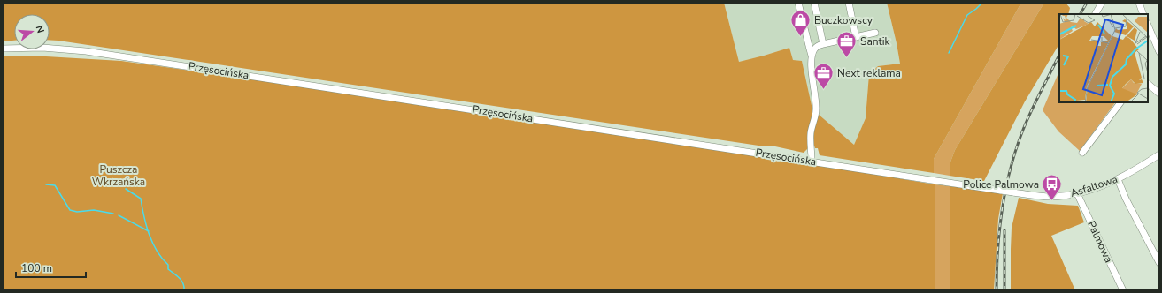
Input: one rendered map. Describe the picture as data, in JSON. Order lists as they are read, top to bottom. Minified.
{"streets":{"street":["Przęsocińska","Asfaltowa","Palmowa"]},"crossings":[["Przęsocińska","Asfaltowa"],["Asfaltowa","Palmowa"]],"parks":["Puszcza Wkrzańska"],"places":{"shop":["Buczkowscy"],"office":["Santik","Next reklama"],"bus stop":["Police Palmowa"]},"scale_bar":"100 m","north":"right"}
